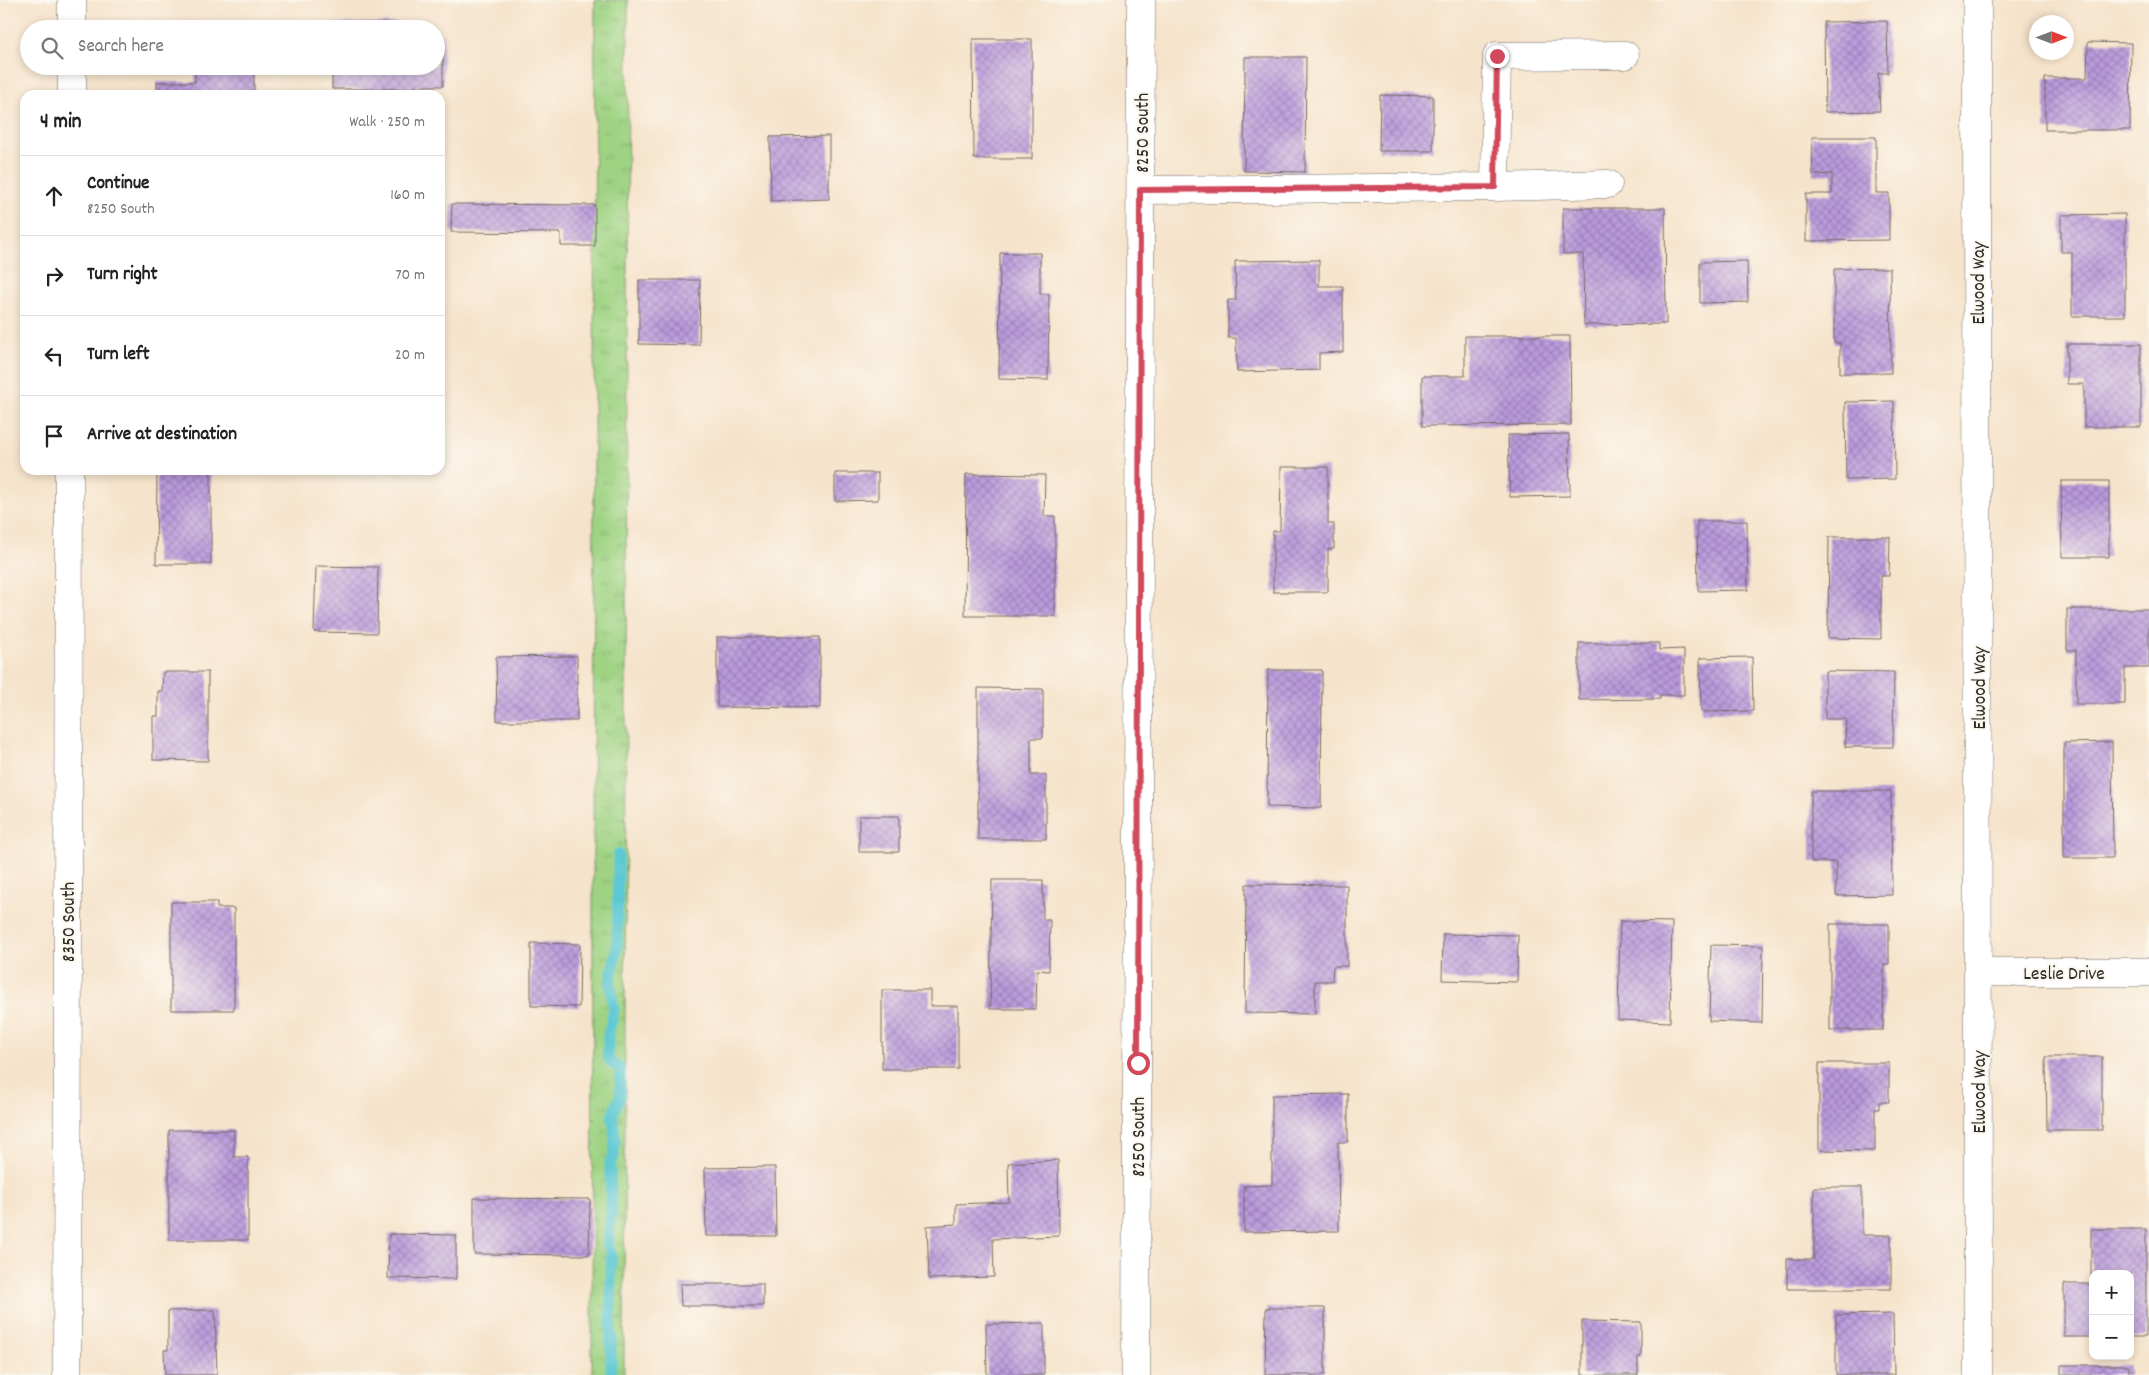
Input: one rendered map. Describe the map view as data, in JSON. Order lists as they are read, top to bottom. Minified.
{"streets":{"street":["8250 South","Elwood Way","8350 South","Leslie Drive"]},"crossings":[["Elwood Way","Leslie Drive"]],"north":"right","page":{"search":"Search here","heading":["4 min","Walk · 250 m"],"list":[["Continue","8250 South","160 m"],["Turn right","70 m"],["Turn left","20 m"],"Arrive at destination"],"map_buttons":["+","−"]}}
